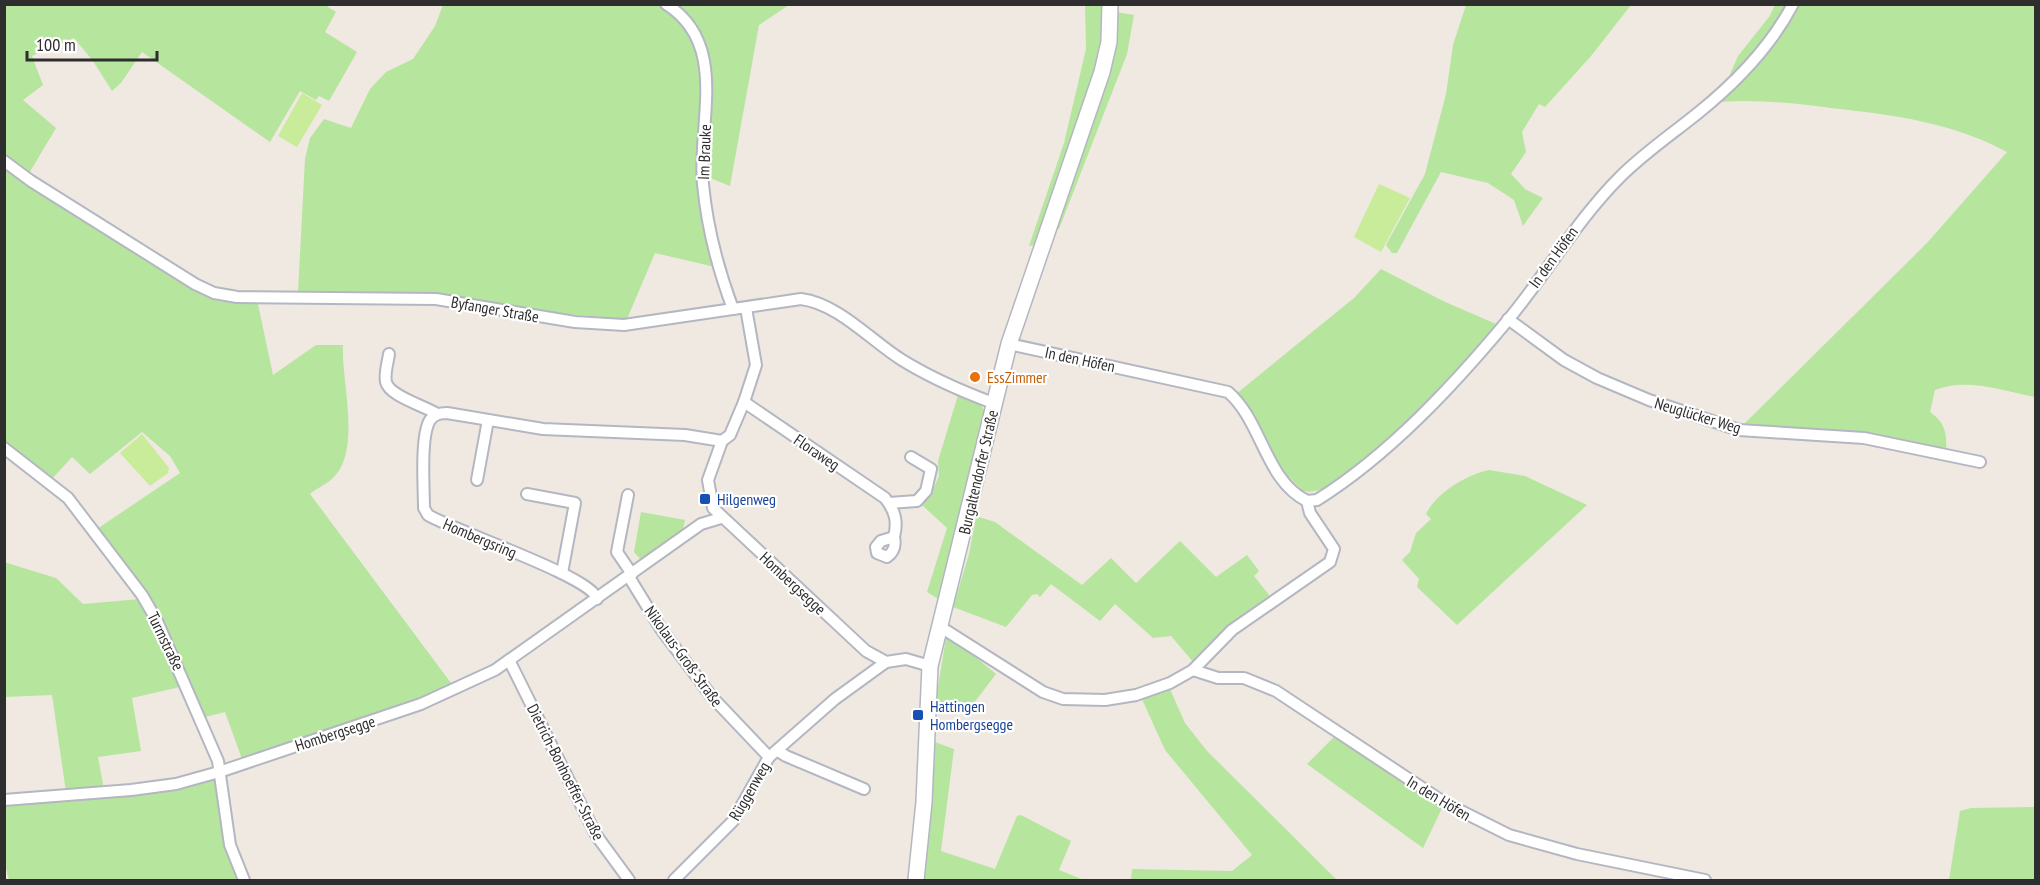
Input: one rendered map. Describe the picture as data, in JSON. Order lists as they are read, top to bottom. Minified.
{"streets":{"main road":["Burgaltendorfer Straße"],"street":["Im Brauke","In den Höfen","Byfanger Straße","Neuglücker Weg","Floraweg","Hombergsring","Hombergsegge","Turmstraße","Nikolaus-Groß-Straße","Dietrich-Bonhoeffer-Straße","Rüggenweg"]},"crossings":[["Im Brauke","Byfanger Straße"],["In den Höfen","Neuglücker Weg"],["In den Höfen","Burgaltendorfer Straße"],["Byfanger Straße","Burgaltendorfer Straße"],["Hombergsring","Hombergsegge"],["Hombergsegge","Turmstraße"],["Hombergsegge","Nikolaus-Groß-Straße"],["Hombergsegge","Dietrich-Bonhoeffer-Straße"],["Hombergsegge","Rüggenweg"],["Nikolaus-Groß-Straße","Rüggenweg"]],"places":{"other":["EssZimmer"],"transit":["Hilgenweg","Hattingen Hombergsegge"]},"scale_bar":"100 m"}
